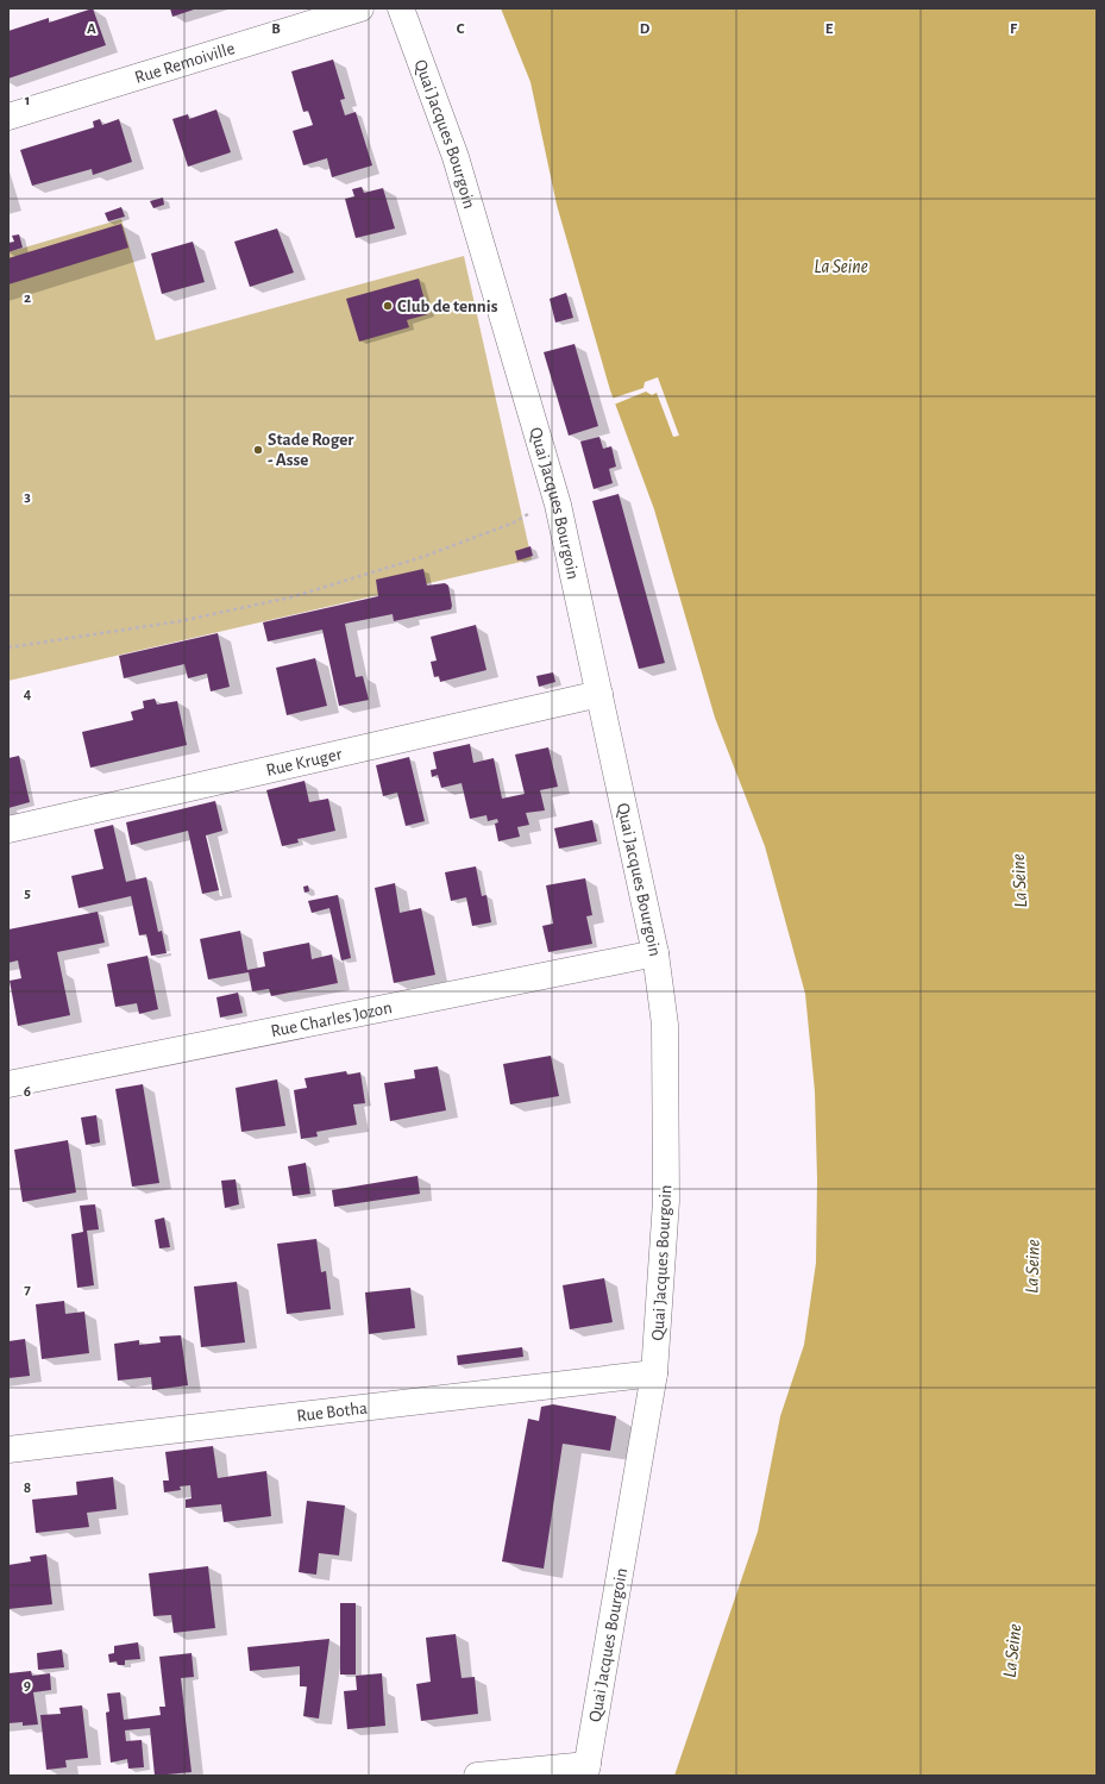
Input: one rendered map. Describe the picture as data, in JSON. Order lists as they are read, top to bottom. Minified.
{"streets":{"street":["Rue Remoiville","Quai Jacques Bourgoin","Rue Kruger","Rue Charles Jozon","Rue Botha"]},"crossings":[["Quai Jacques Bourgoin","Rue Kruger"],["Quai Jacques Bourgoin","Rue Charles Jozon"],["Quai Jacques Bourgoin","Rue Botha"]],"water":["La Seine"],"places":["Club de tennis","Stade Roger - Asse"],"grid":{"columns":["A","B","C","D","E","F"],"rows":["1","2","3","4","5","6","7","8","9"]}}
